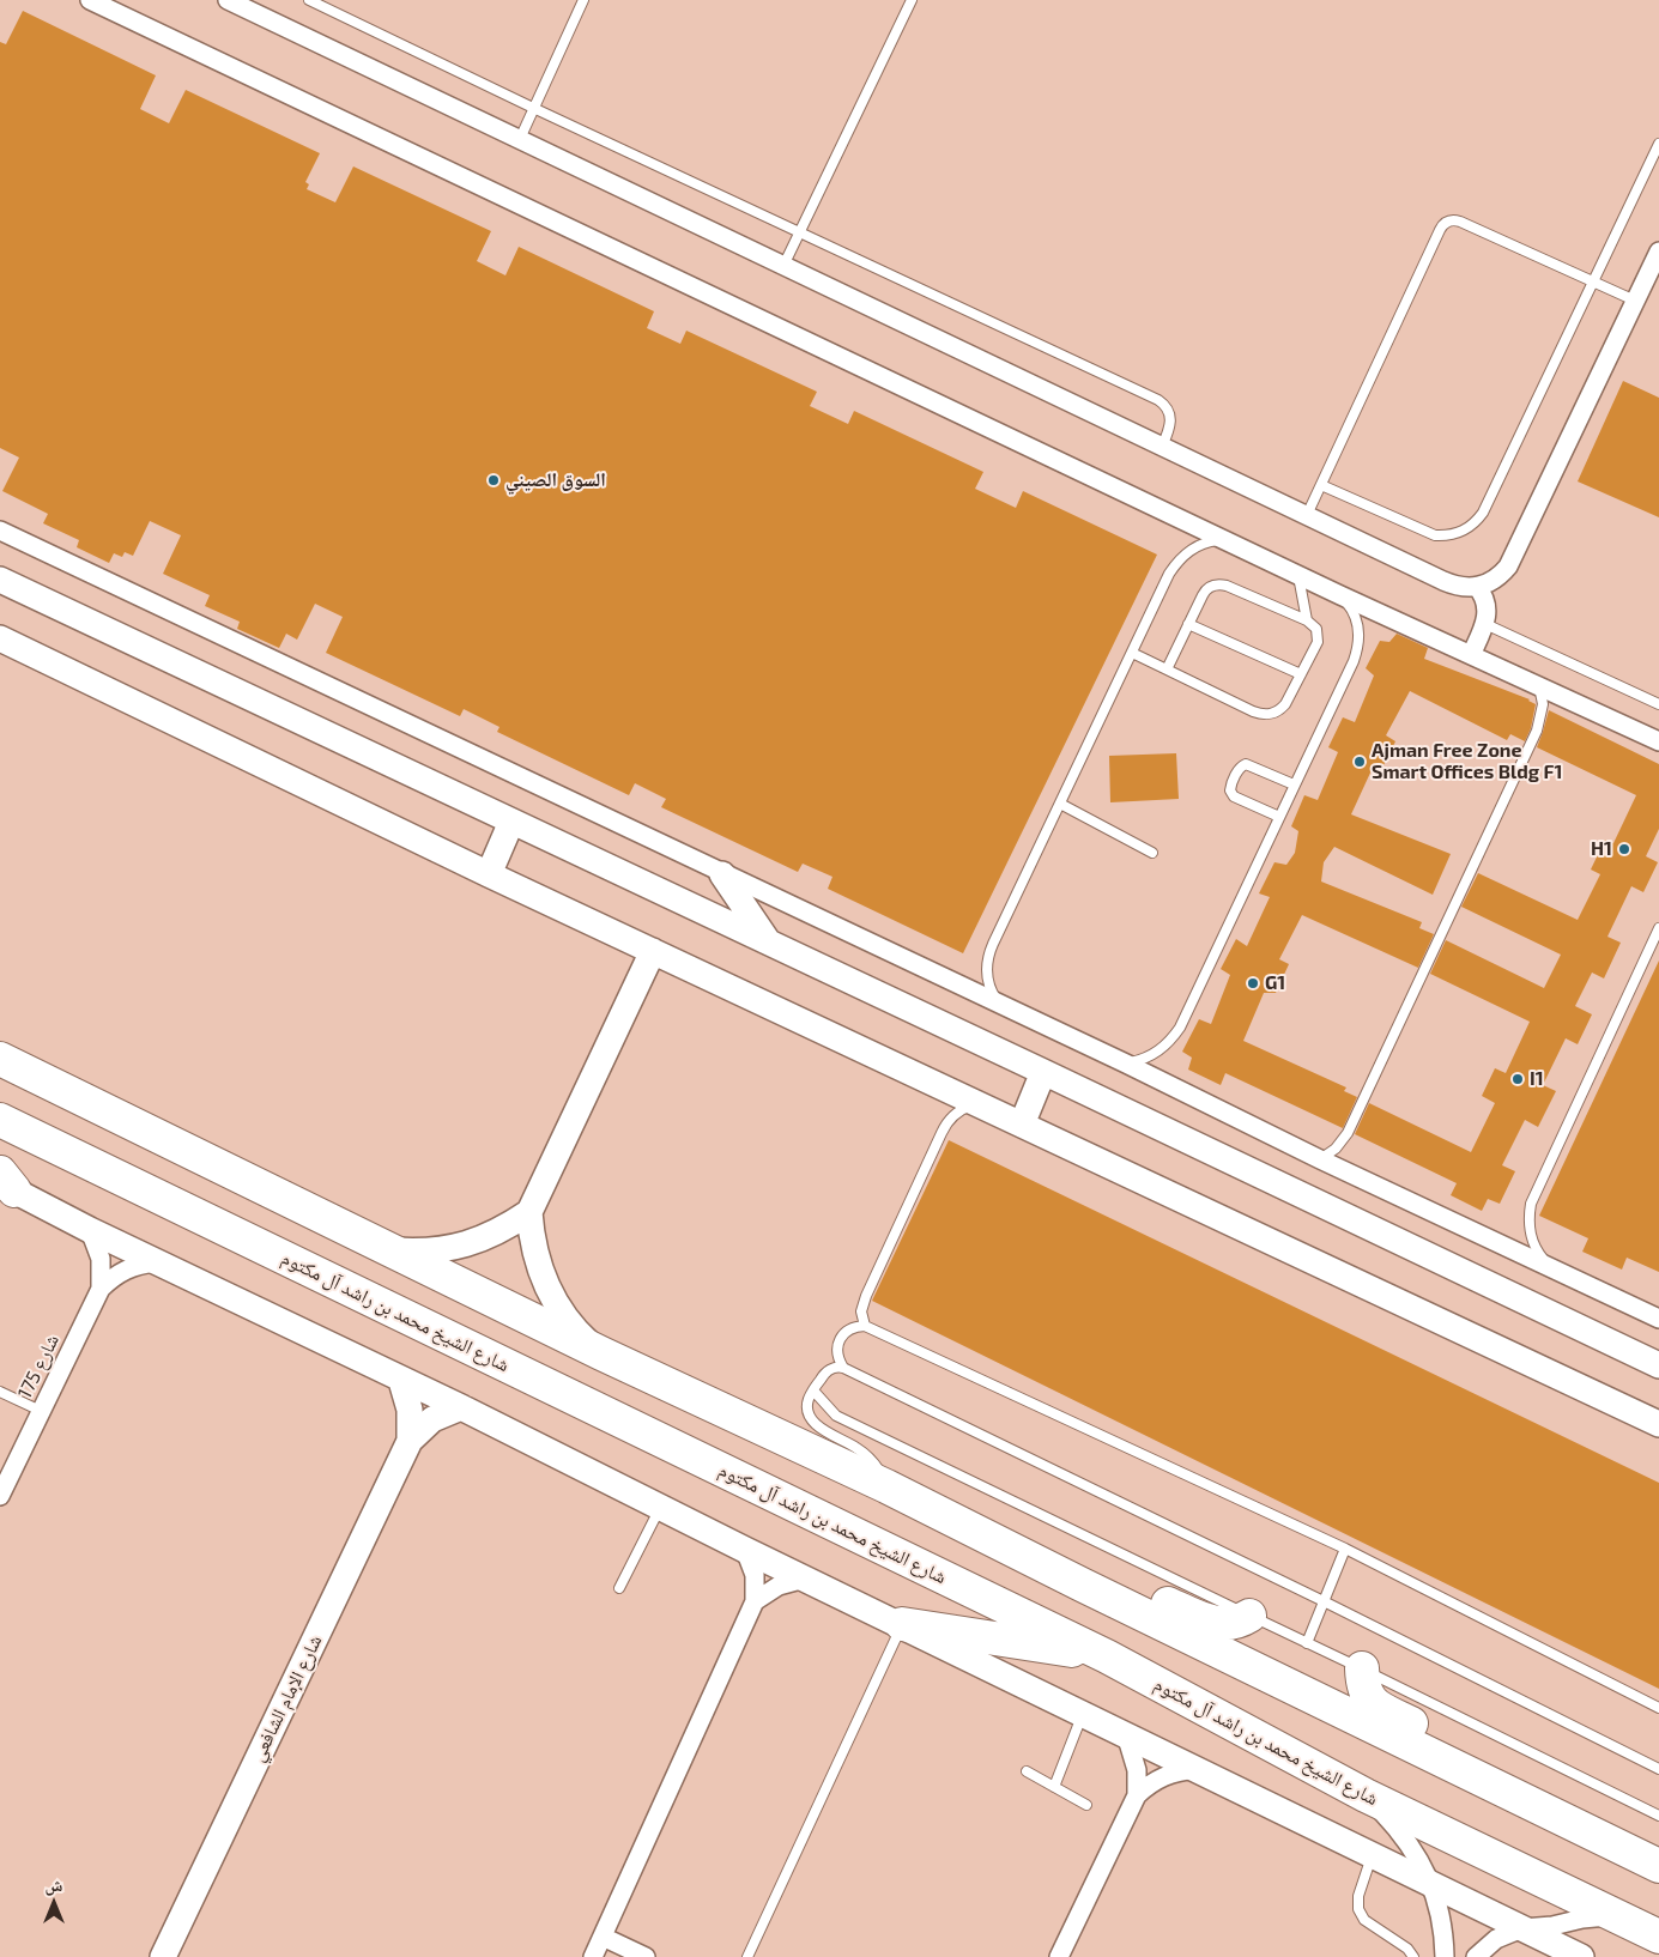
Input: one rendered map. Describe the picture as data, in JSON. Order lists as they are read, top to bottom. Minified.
{"streets":{"highway":["شارع الشيخ محمد بن راشد آل مكتوم"],"street":["شارع 175","شارع الإمام الشافعي"]},"places":["السوق الصيني","Ajman Free Zone Smart Offices Bldg F1","H1","G1","I1"],"north":"top"}
